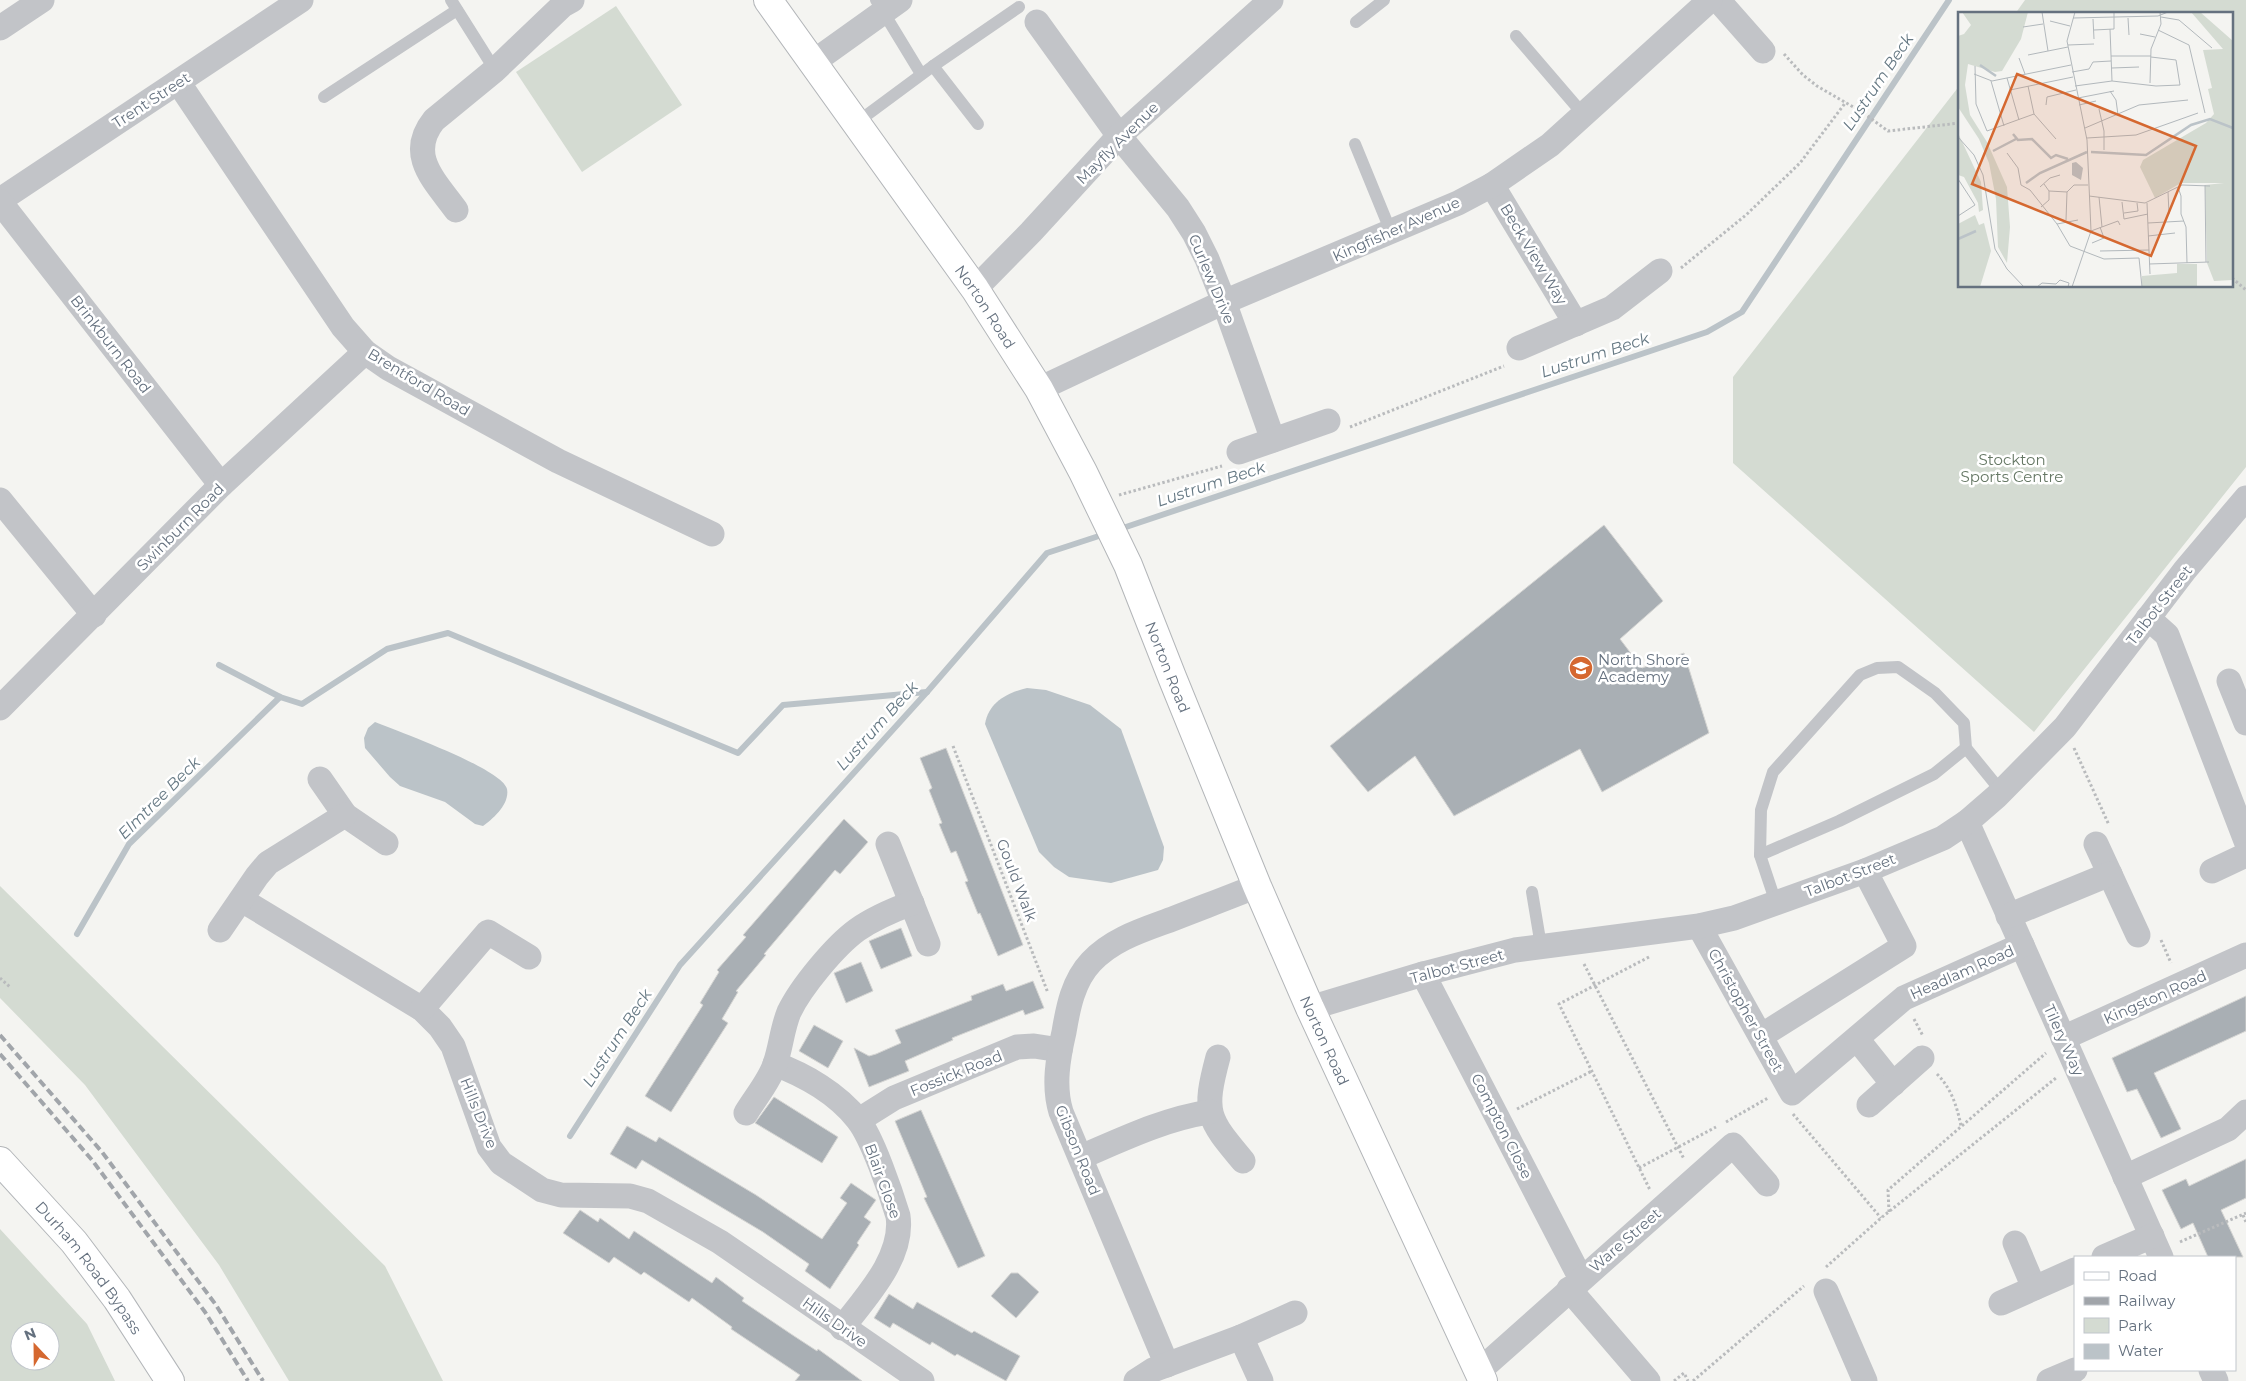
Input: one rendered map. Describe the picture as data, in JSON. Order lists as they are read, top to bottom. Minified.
{"streets":{"main road":["Norton Road","Durham Road Bypass"],"street":["Trent Street","Mayfly Avenue","Kingfisher Avenue","Beck View Way","Curlew Drive","Brinkburn Road","Brentford Road","Swinburn Road","Talbot Street","Headlam Road","Kingston Road","Christopher Street","Tilery Way","Fossick Road","Hills Drive","Compton Close","Gibson Road","Blair Close","Ware Street"],"path":["Gould Walk"]},"crossings":[["Trent Street","Brinkburn Road"],["Trent Street","Brentford Road"],["Mayfly Avenue","Curlew Drive"],["Mayfly Avenue","Norton Road"],["Kingfisher Avenue","Beck View Way"],["Kingfisher Avenue","Curlew Drive"],["Kingfisher Avenue","Norton Road"],["Norton Road","Talbot Street"],["Norton Road","Gibson Road"],["Norton Road","Ware Street"],["Brinkburn Road","Swinburn Road"],["Brentford Road","Swinburn Road"],["Talbot Street","Christopher Street"],["Talbot Street","Tilery Way"],["Talbot Street","Compton Close"],["Gould Walk","Gibson Road"],["Headlam Road","Christopher Street"],["Headlam Road","Tilery Way"],["Kingston Road","Tilery Way"],["Fossick Road","Gibson Road"],["Fossick Road","Blair Close"],["Hills Drive","Blair Close"],["Compton Close","Ware Street"]],"water":["Lustrum Beck","Elmtree Beck"],"parks":["Stockton Sports Centre"],"places":{"school or university":["North Shore Academy"]},"legend":["Road","Railway","Park","Water"],"north":"top"}
